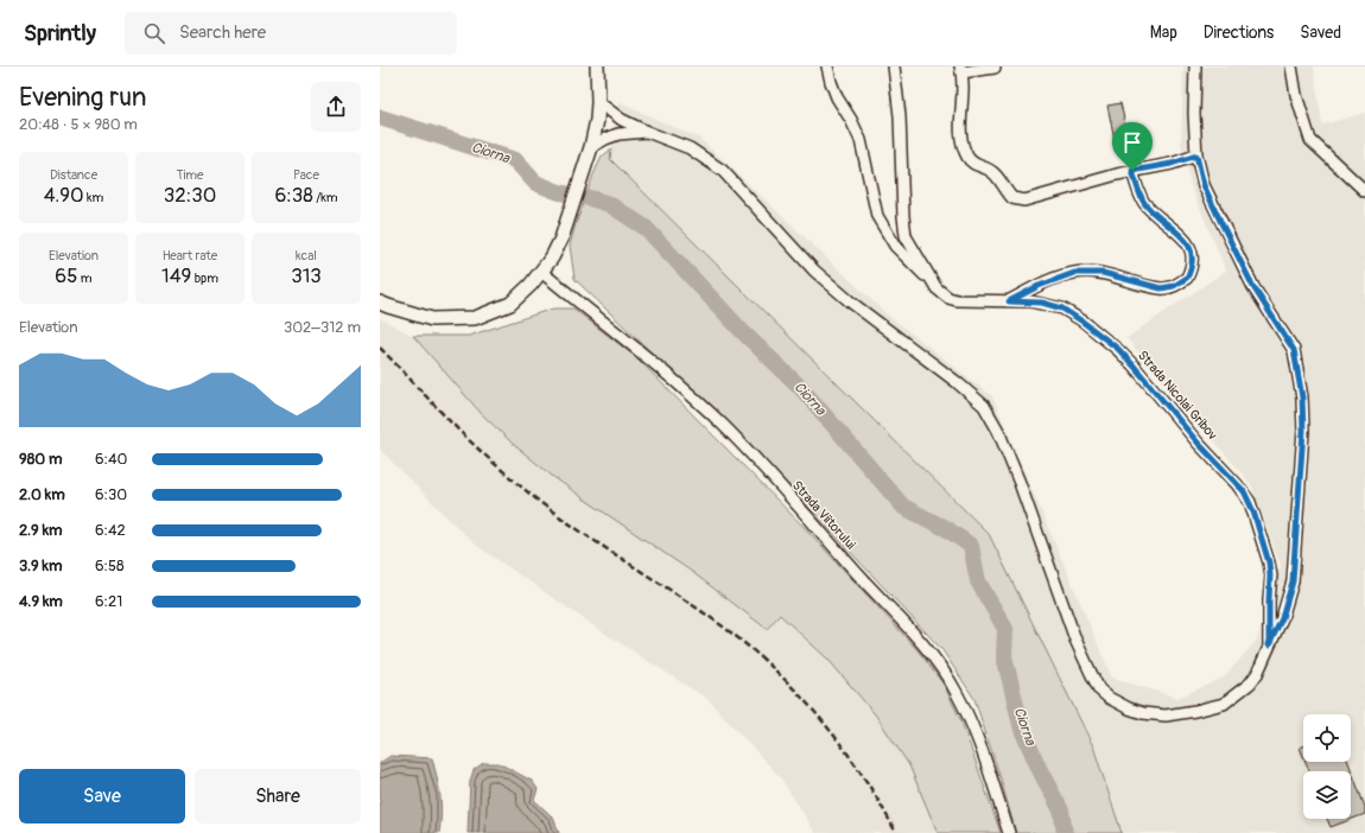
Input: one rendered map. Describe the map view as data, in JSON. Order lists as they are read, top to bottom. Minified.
{"streets":{"street":["Strada Nicolai Gribov","Strada Viitorului"]},"water":["Ciorna"],"page":{"header":"Sprintly","search":"Search here","nav":["Map","Directions","Saved"],"heading":["Evening run","20:48 · 5 × 980 m"],"stats":[["Distance","4.90 km"],["Time","32:30"],["Pace","6:38 /km"],["Elevation","65 m"],["Heart rate","149 bpm"],["kcal","313"]],"chart":["Elevation","302–312 m"],"list":[{"name":"980 m","note":"6:40"},{"name":"2.0 km","note":"6:30"},{"name":"2.9 km","note":"6:42"},{"name":"3.9 km","note":"6:58"},{"name":"4.9 km","note":"6:21"}],"buttons":["Save","Share"]}}
